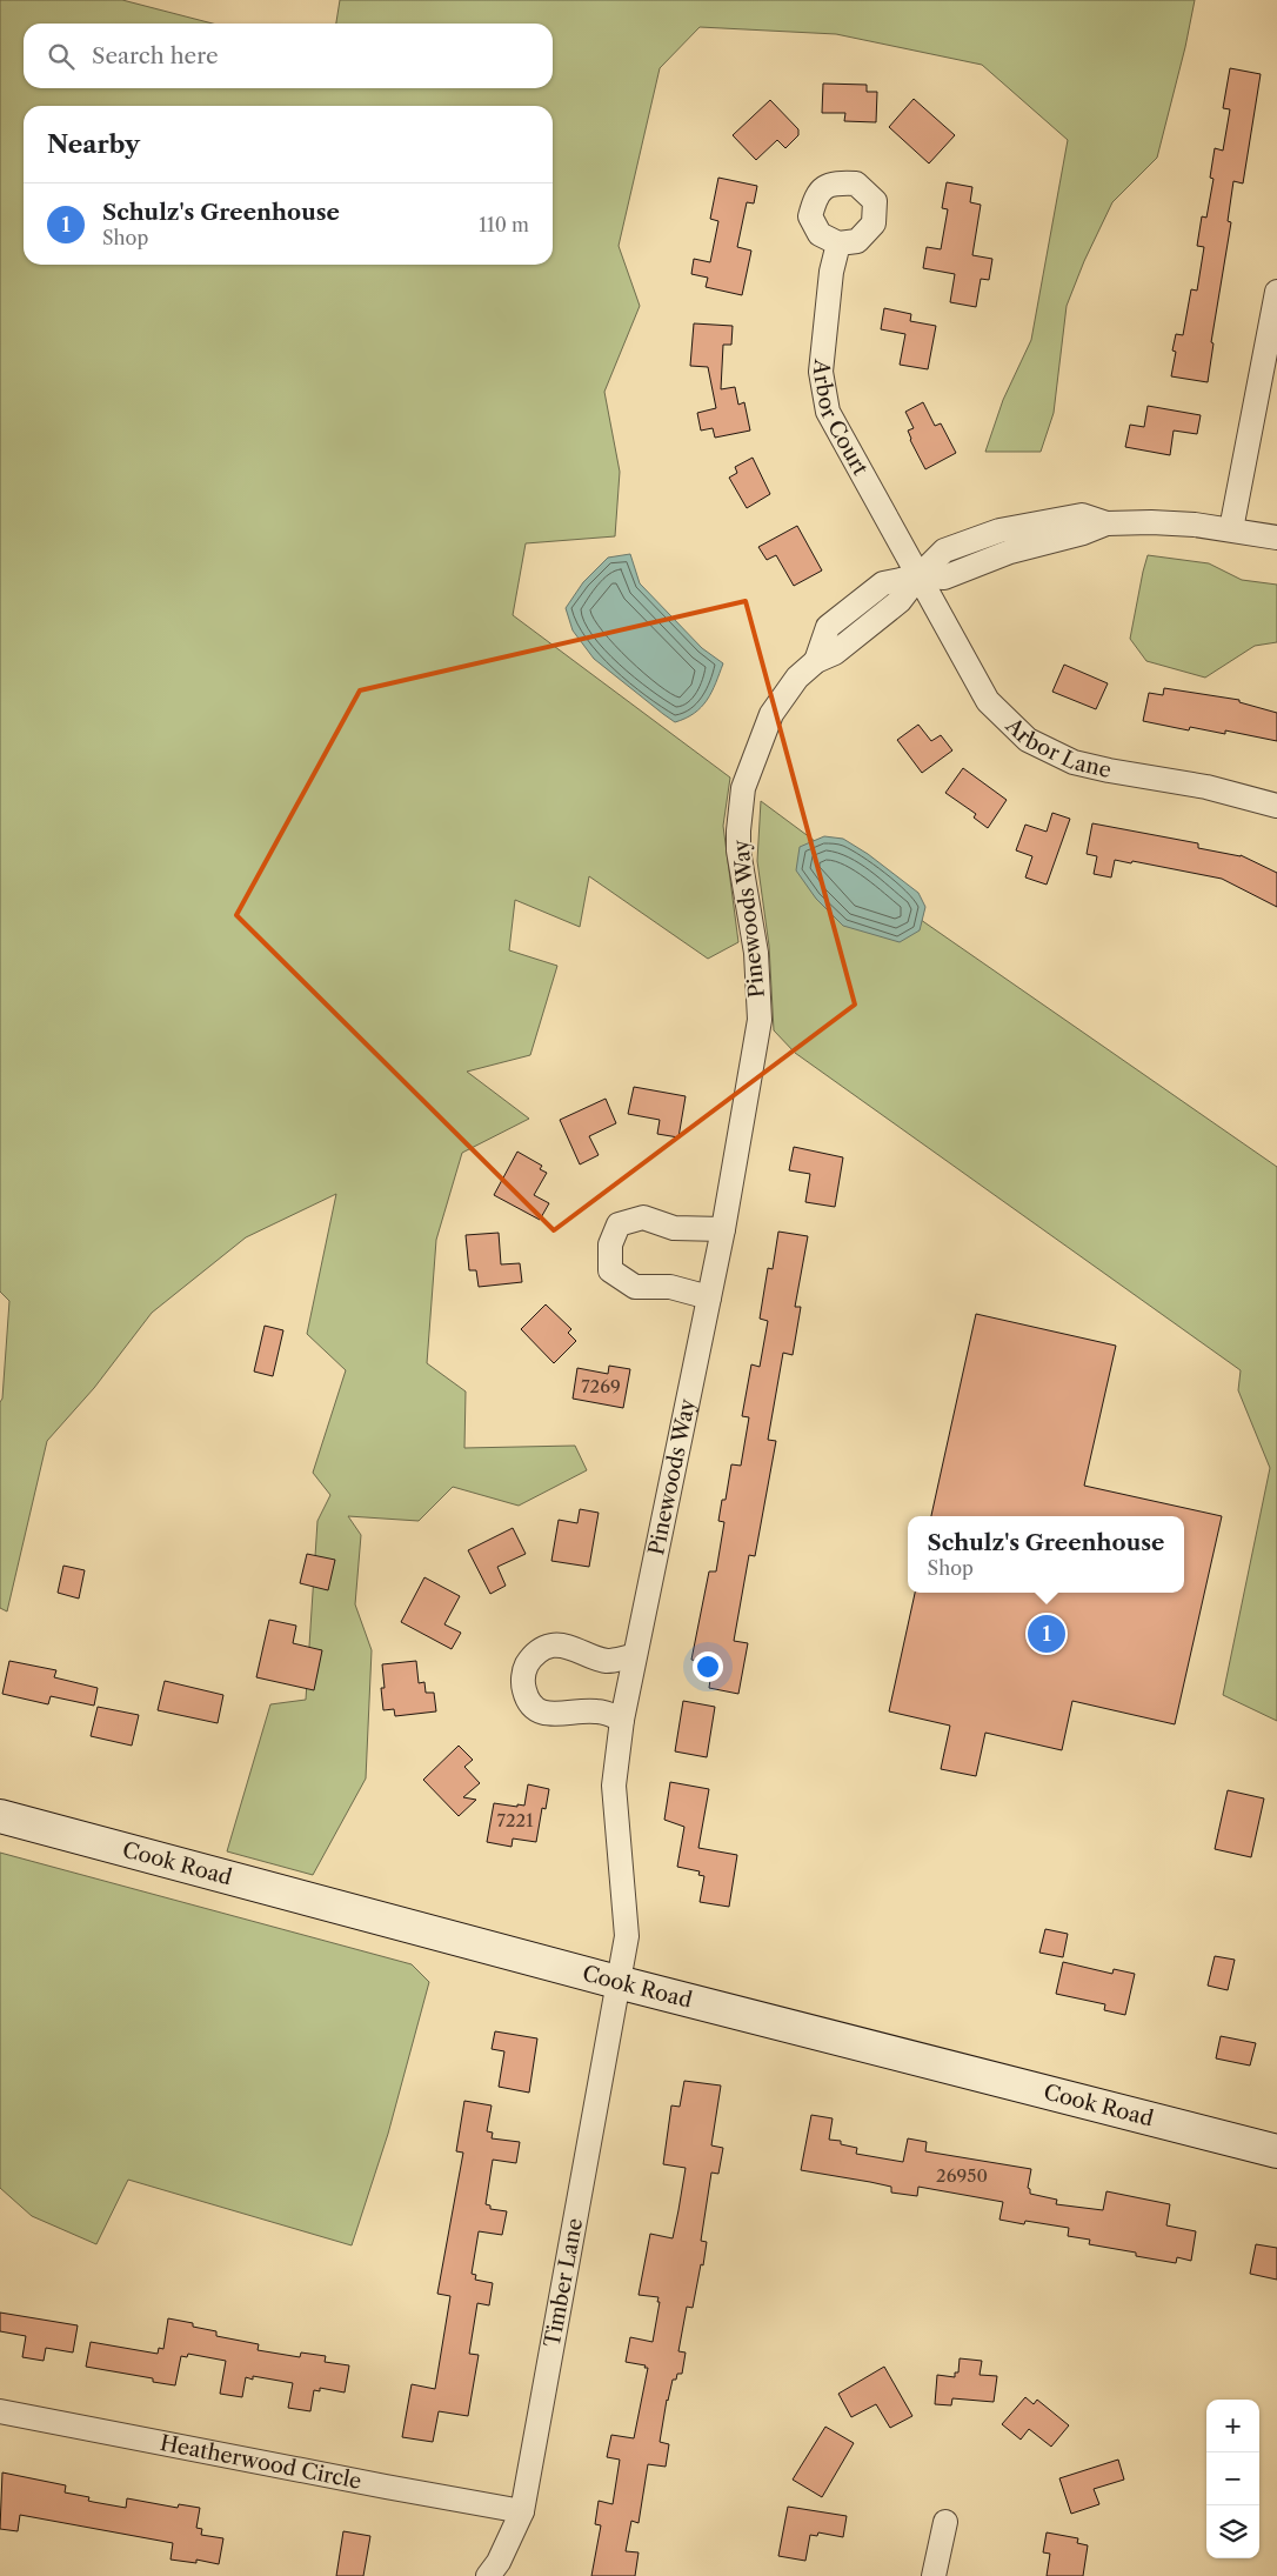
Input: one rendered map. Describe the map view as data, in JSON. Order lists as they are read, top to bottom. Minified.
{"streets":{"street":["Arbor Court","Arbor Lane","Pinewoods Way","Cook Road","Timber Lane","Heatherwood Circle"]},"crossings":[["Arbor Court","Arbor Lane"],["Arbor Court","Pinewoods Way"],["Arbor Lane","Pinewoods Way"],["Pinewoods Way","Cook Road"],["Pinewoods Way","Timber Lane"],["Cook Road","Timber Lane"],["Timber Lane","Heatherwood Circle"]],"house_numbers":["7269","7221","26950"],"page":{"search":"Search here","heading":"Nearby","list":[{"mark":"1","name":"Schulz's Greenhouse","note":"Shop","value":"110 m"}],"popup":["Schulz's Greenhouse","Shop"],"pins":"1","map_buttons":["+","−"]}}
